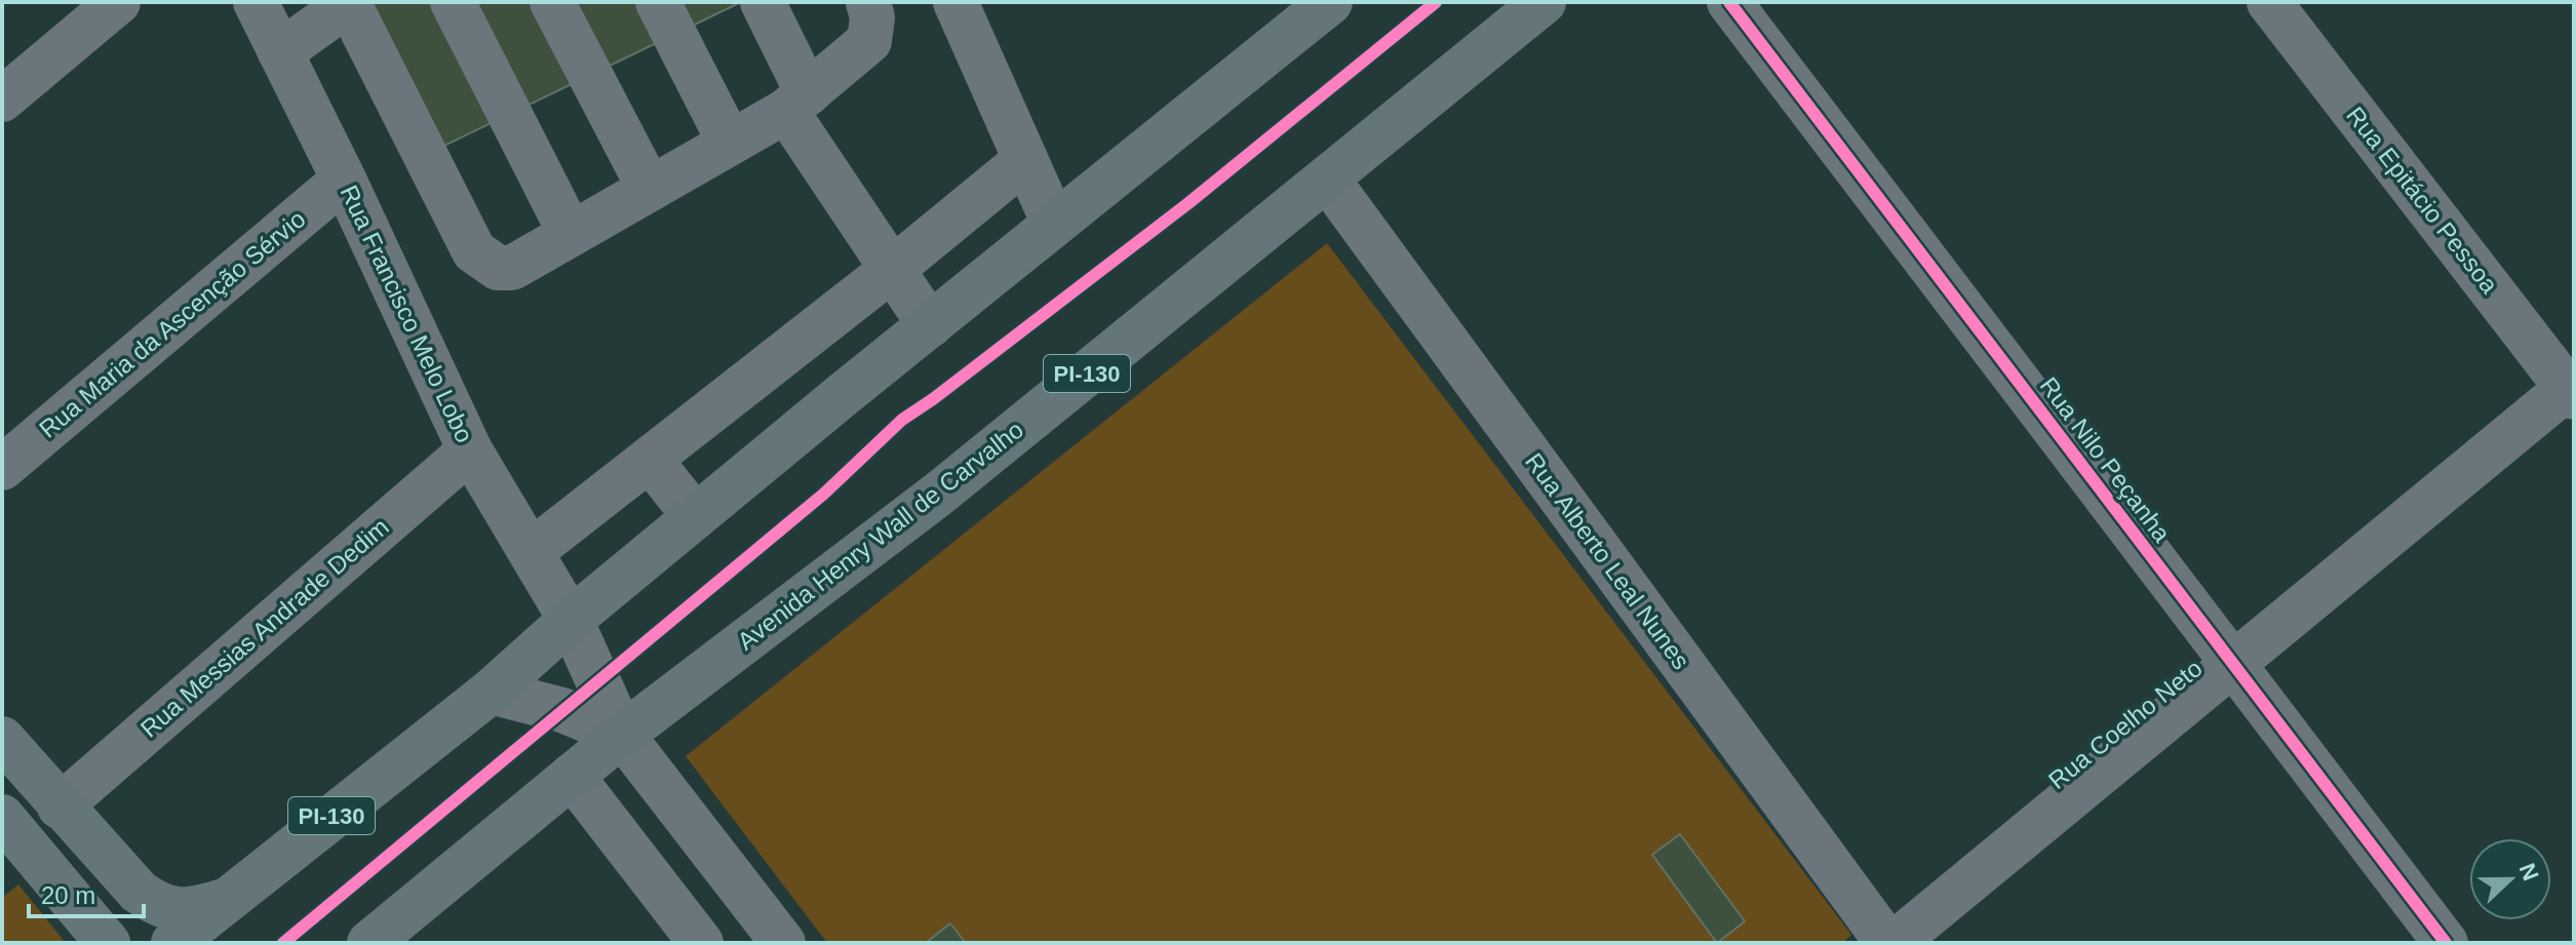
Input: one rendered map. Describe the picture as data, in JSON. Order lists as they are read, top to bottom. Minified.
{"streets":{"main road":["PI-130","Avenida Henry Wall de Carvalho"],"street":["Rua Epitácio Pessoa","Rua Francisco Melo Lobo","Rua Maria da Ascenção Sérvio","Rua Nilo Peçanha","Rua Alberto Leal Nunes","Rua Messias Andrade Dedim","Rua Coelho Neto"]},"crossings":[["Rua Epitácio Pessoa","Rua Coelho Neto"],["Rua Francisco Melo Lobo","Rua Maria da Ascenção Sérvio"],["Rua Francisco Melo Lobo","PI-130"],["Rua Francisco Melo Lobo","Avenida Henry Wall de Carvalho"],["Rua Francisco Melo Lobo","Rua Messias Andrade Dedim"],["Rua Nilo Peçanha","Rua Coelho Neto"],["Avenida Henry Wall de Carvalho","Rua Alberto Leal Nunes"]],"scale_bar":"20 m","north":"right"}
